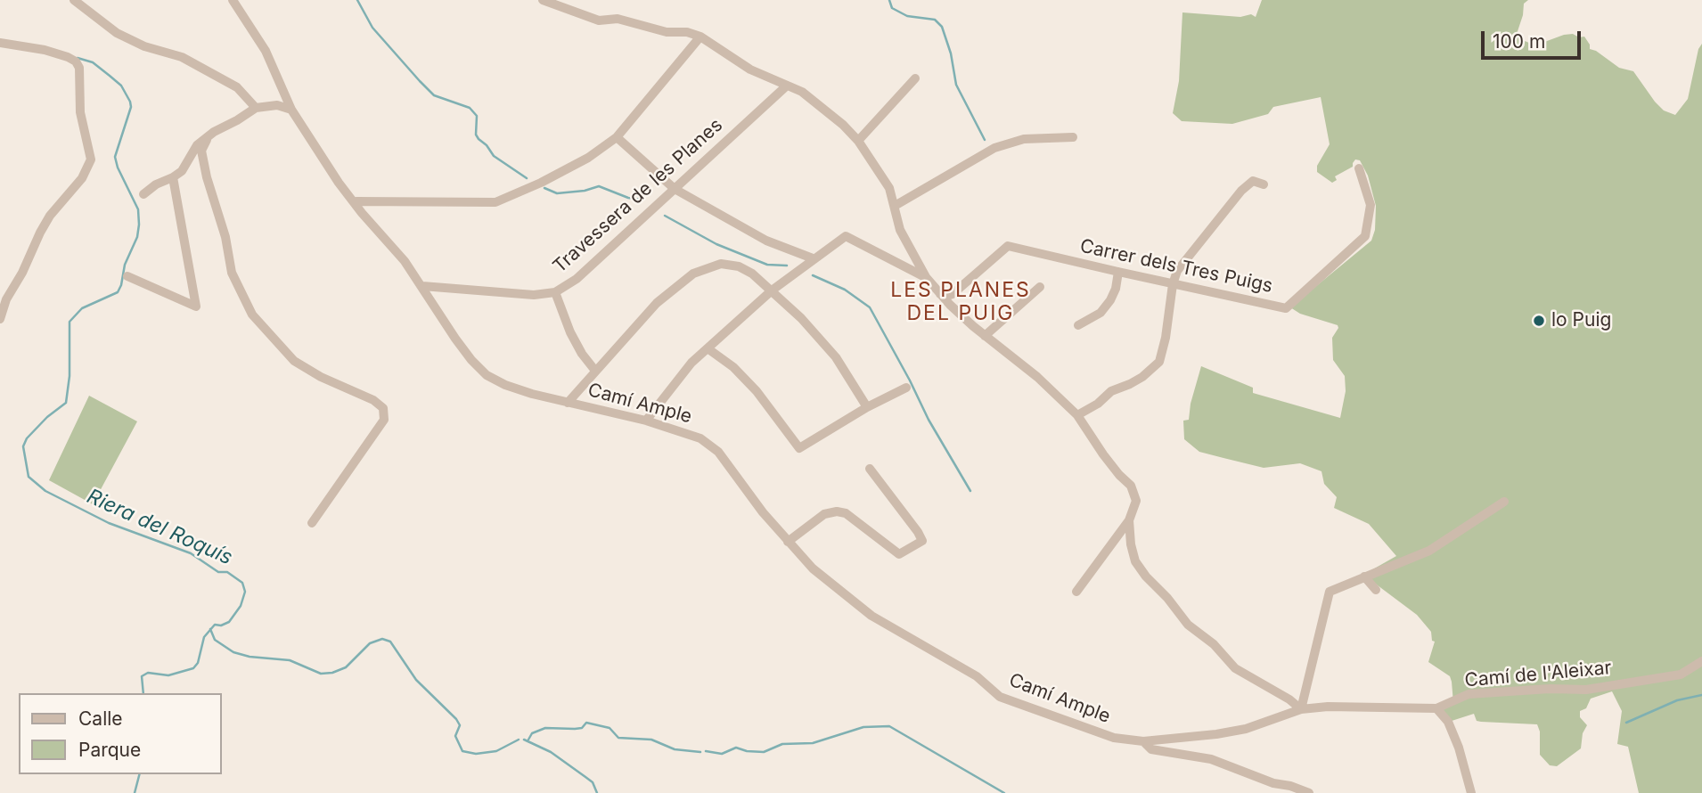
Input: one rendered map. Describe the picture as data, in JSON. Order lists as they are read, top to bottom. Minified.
{"streets":{"street":["Travessera de les Planes","Carrer dels Tres Puigs","Camí Ample","Camí de l'Aleixar"]},"crossings":[["Travessera de les Planes","Camí Ample"],["Camí Ample","Camí de l'Aleixar"]],"districts":["LES PLANES DEL PUIG"],"water":["Riera del Roquís"],"places":["lo Puig"],"legend":["Calle","Parque"],"scale_bar":"100 m"}
